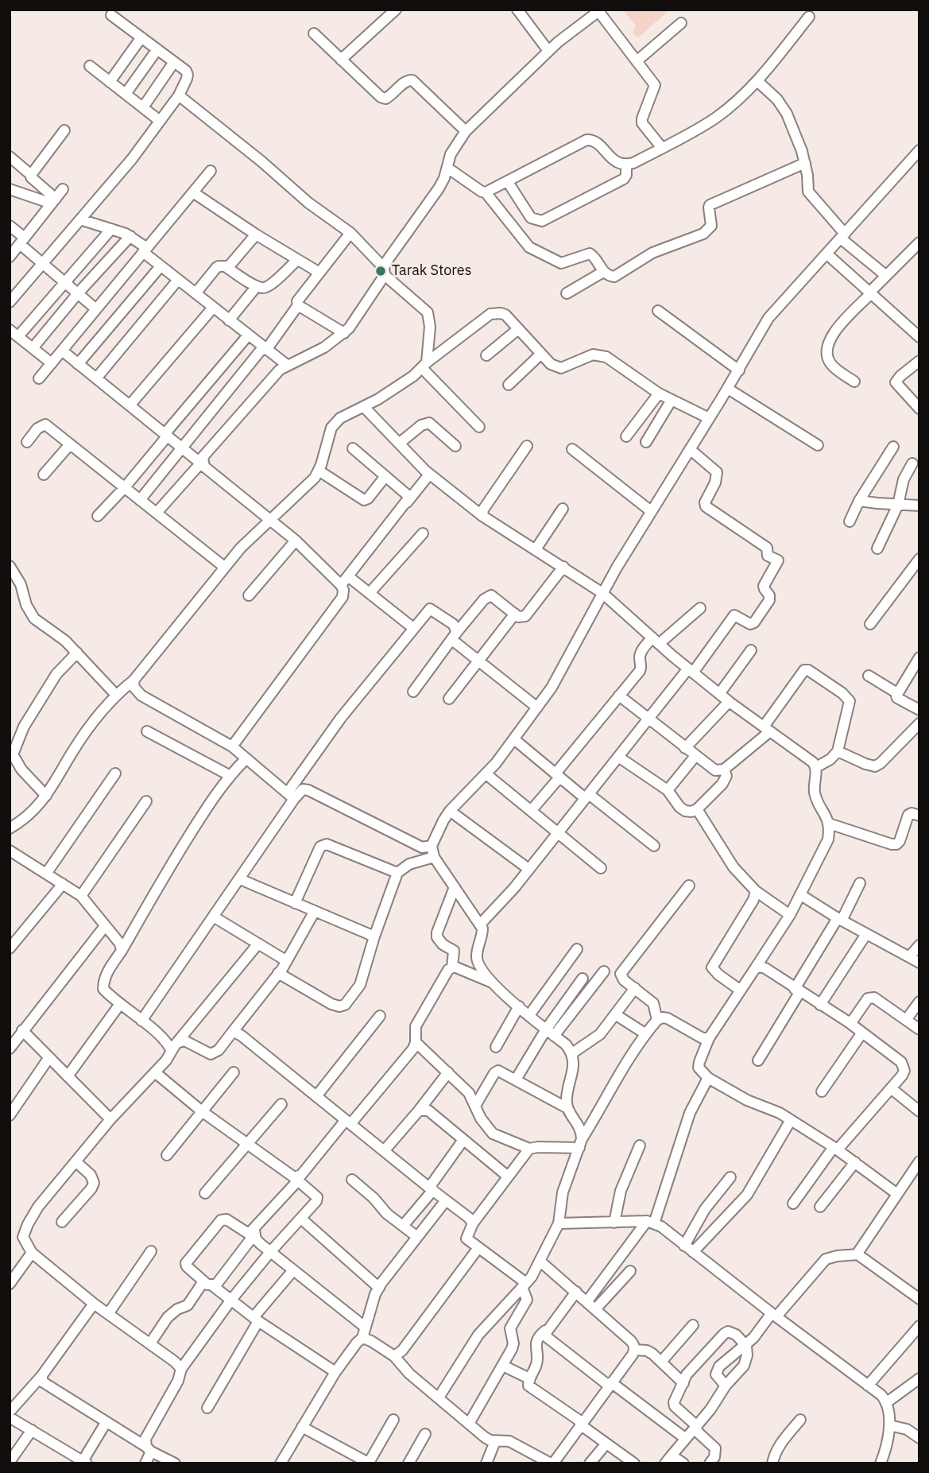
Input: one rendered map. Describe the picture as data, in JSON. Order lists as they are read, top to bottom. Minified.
{"places":["Tarak Stores"]}
